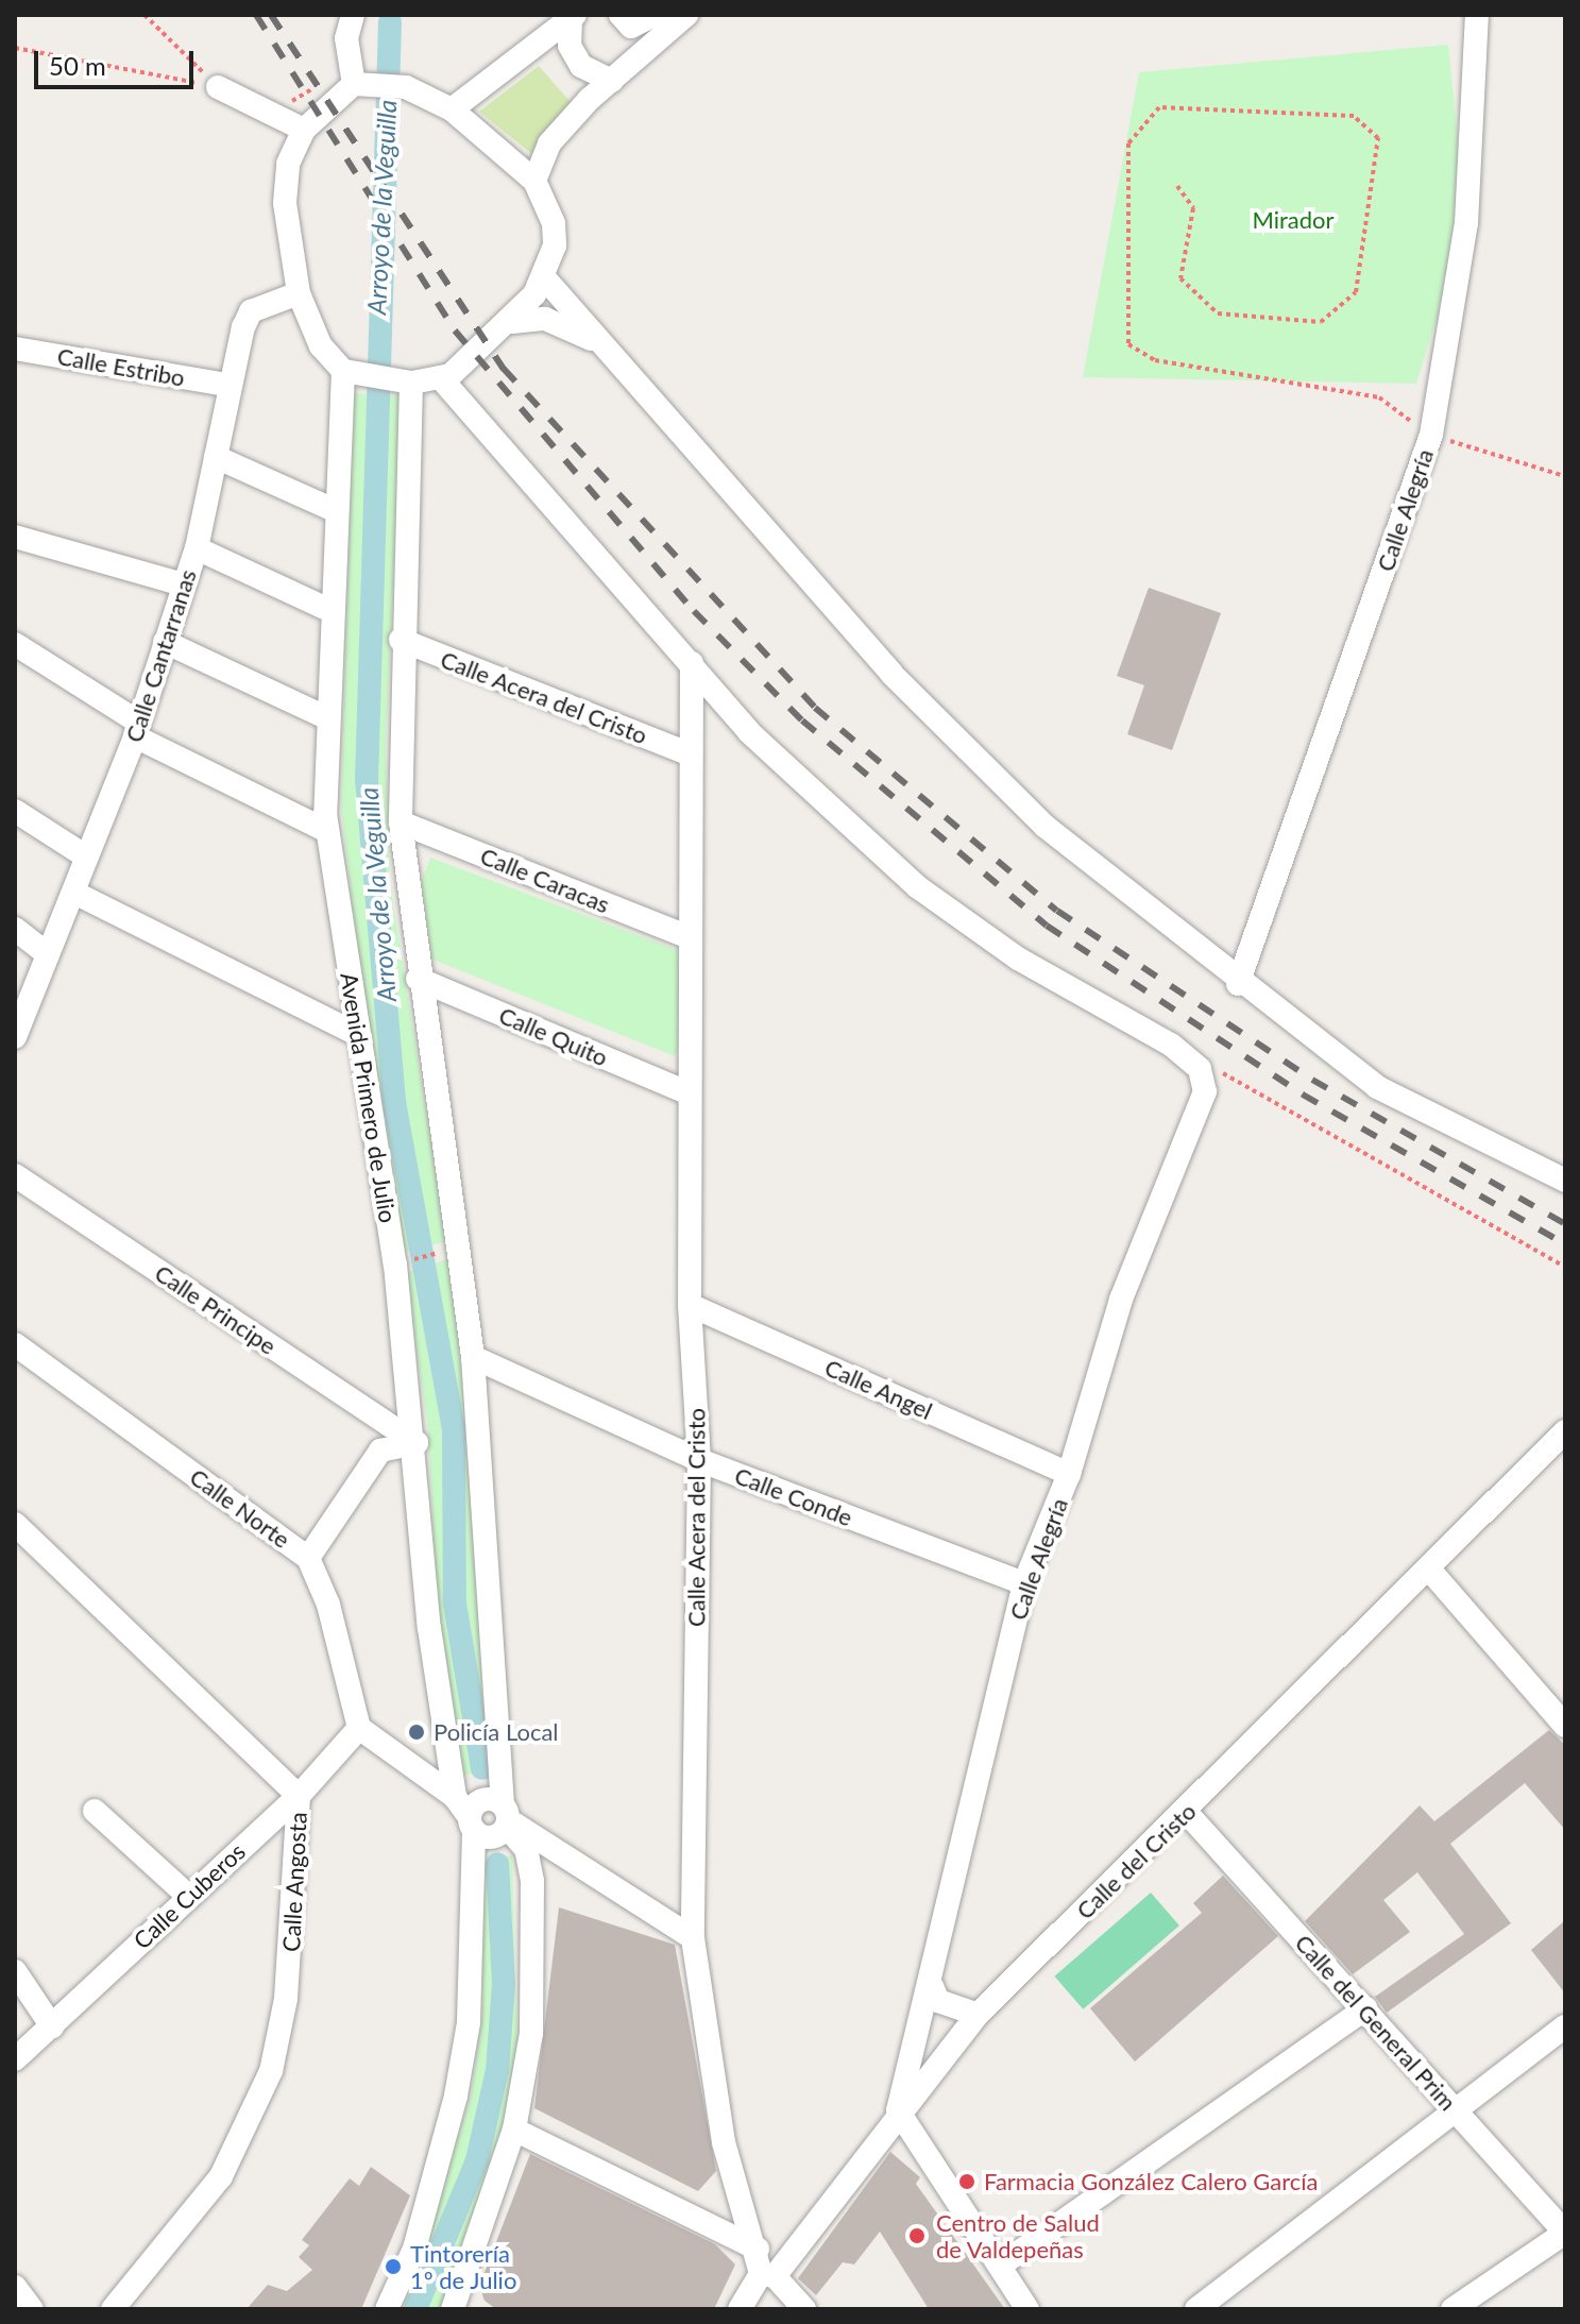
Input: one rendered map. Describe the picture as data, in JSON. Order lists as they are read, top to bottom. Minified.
{"streets":{"street":["Calle Estribo","Calle Alegría","Calle Cantarranas","Calle Acera del Cristo","Calle Caracas","Calle Quito","Avenida Primero de Julio","Calle Principe","Calle Angel","Calle Conde","Calle Norte","Calle del Cristo","Calle Angosta","Calle Cuberos","Calle del General Prim"]},"crossings":[["Calle Estribo","Calle Cantarranas"],["Calle Alegría","Calle Angel"],["Calle Alegría","Calle Conde"],["Calle Alegría","Calle del Cristo"],["Calle Cantarranas","Avenida Primero de Julio"],["Calle Acera del Cristo","Calle Caracas"],["Calle Acera del Cristo","Calle Quito"],["Calle Acera del Cristo","Calle Angel"],["Calle Acera del Cristo","Calle Conde"],["Calle Acera del Cristo","Calle del Cristo"],["Avenida Primero de Julio","Calle Principe"],["Calle Norte","Calle Cuberos"],["Calle del Cristo","Calle del General Prim"],["Calle Angosta","Calle Cuberos"]],"water":["Arroyo de la Veguilla"],"parks":["Mirador"],"places":["Policía Local","Farmacia González Calero García","Centro de Salud de Valdepeñas","Tintorería 1º de Julio"],"scale_bar":"50 m"}
